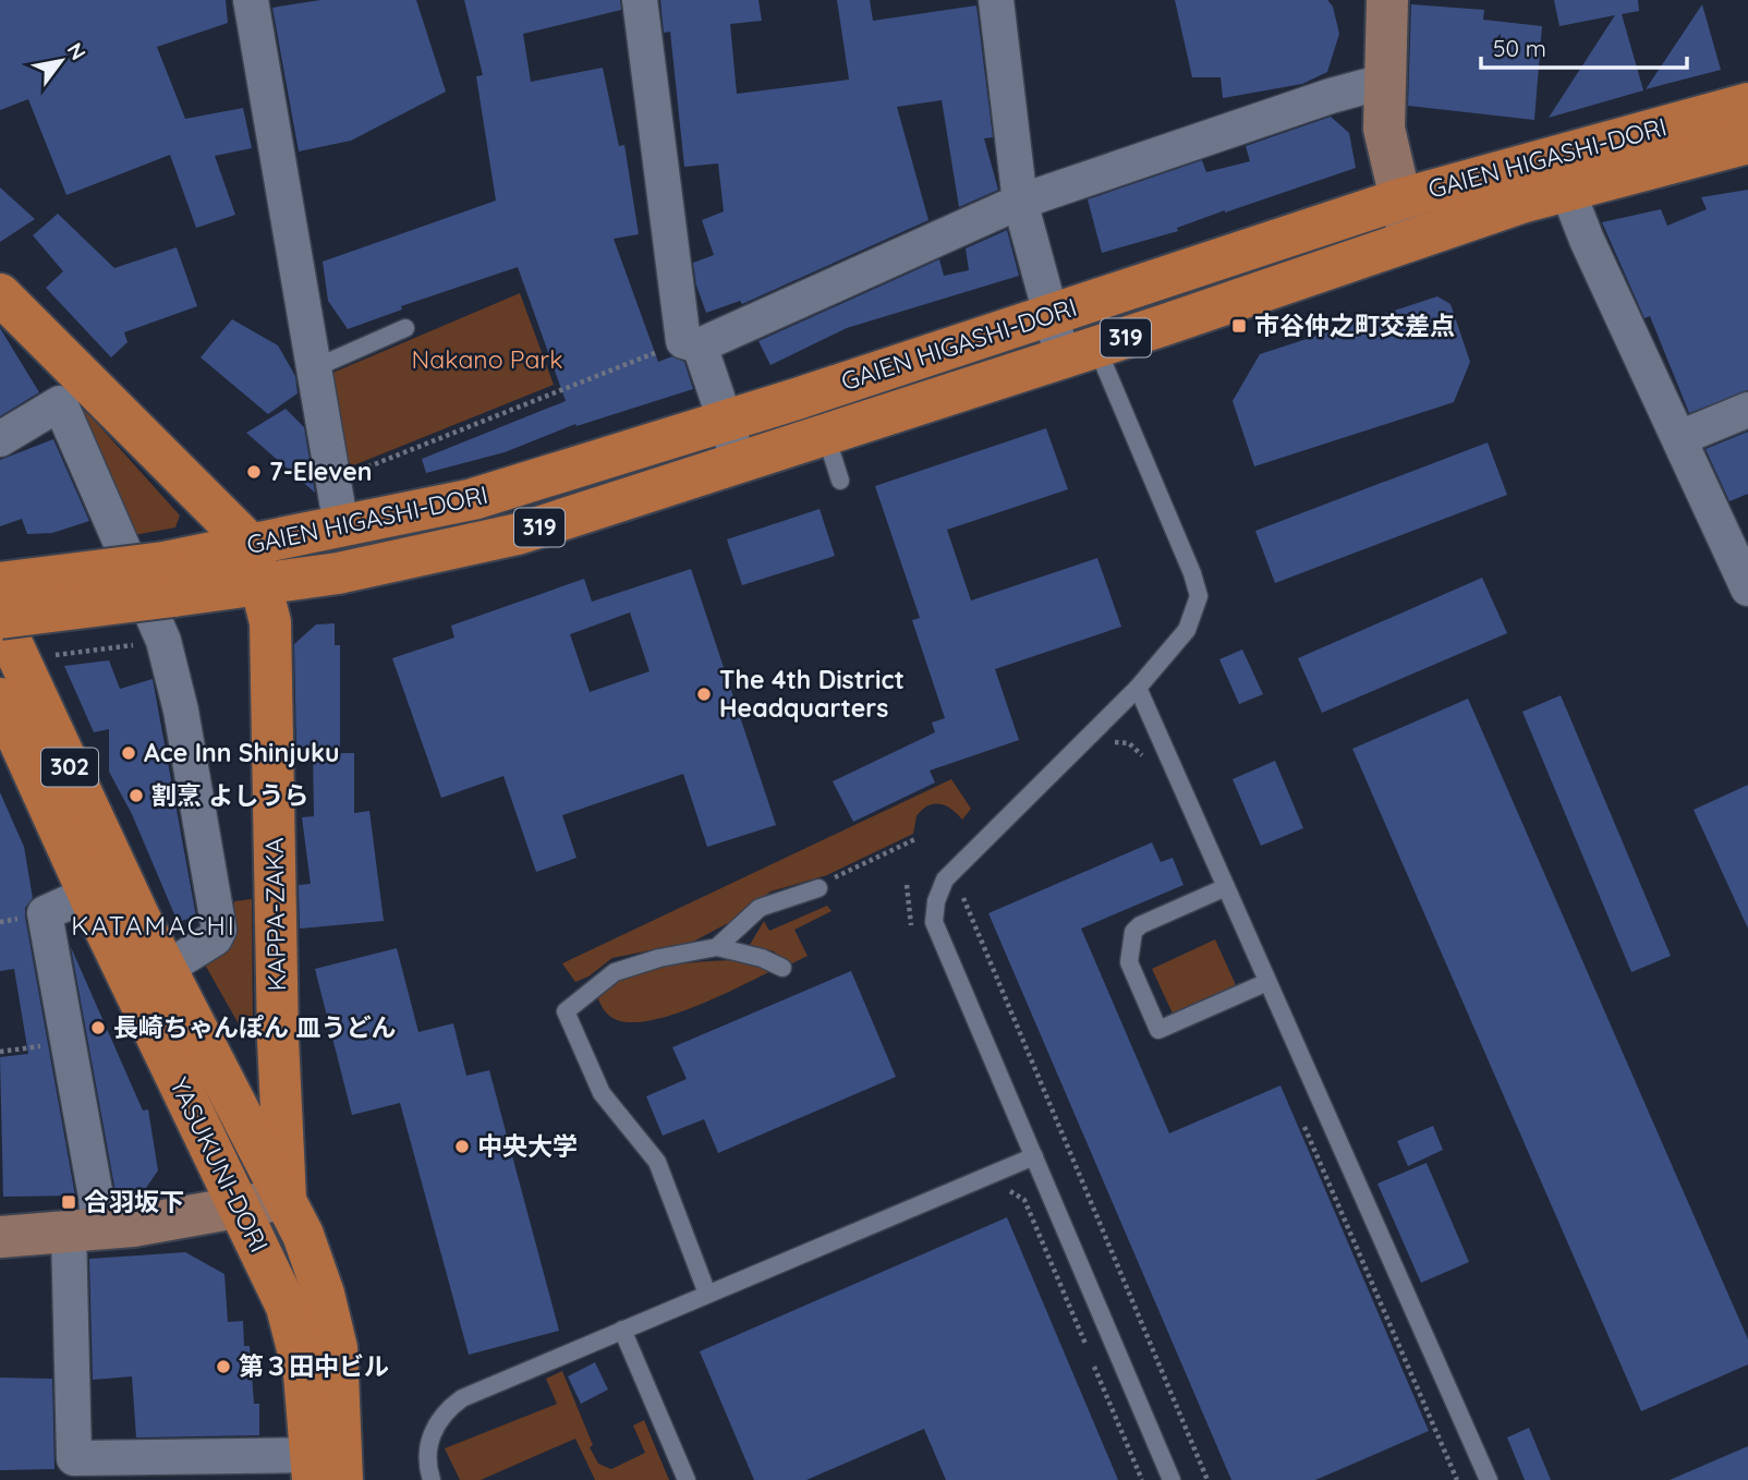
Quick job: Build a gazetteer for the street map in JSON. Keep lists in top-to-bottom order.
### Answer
{
  "streets": {
    "main road": [
      "GAIEN HIGASHI-DORI",
      "319",
      "302",
      "KAPPA-ZAKA",
      "YASUKUNI-DORI"
    ]
  },
  "crossings": [
    ["GAIEN HIGASHI-DORI", "319"],
    ["GAIEN HIGASHI-DORI", "KAPPA-ZAKA"],
    ["319", "YASUKUNI-DORI"],
    ["302", "KAPPA-ZAKA"],
    ["302", "YASUKUNI-DORI"],
    ["KAPPA-ZAKA", "YASUKUNI-DORI"]
  ],
  "districts": ["KATAMACHI"],
  "parks": ["Nakano Park"],
  "places": {
    "transit": ["市谷仲之町交差点", "合羽坂下"],
    "other": [
      "7-Eleven",
      "The 4th District Headquarters",
      "Ace Inn Shinjuku",
      "割烹 よしうら",
      "長崎ちゃんぽん 皿うどん",
      "中央大学",
      "第３田中ビル"
    ]
  },
  "scale_bar": "50 m",
  "north": "top right"
}
